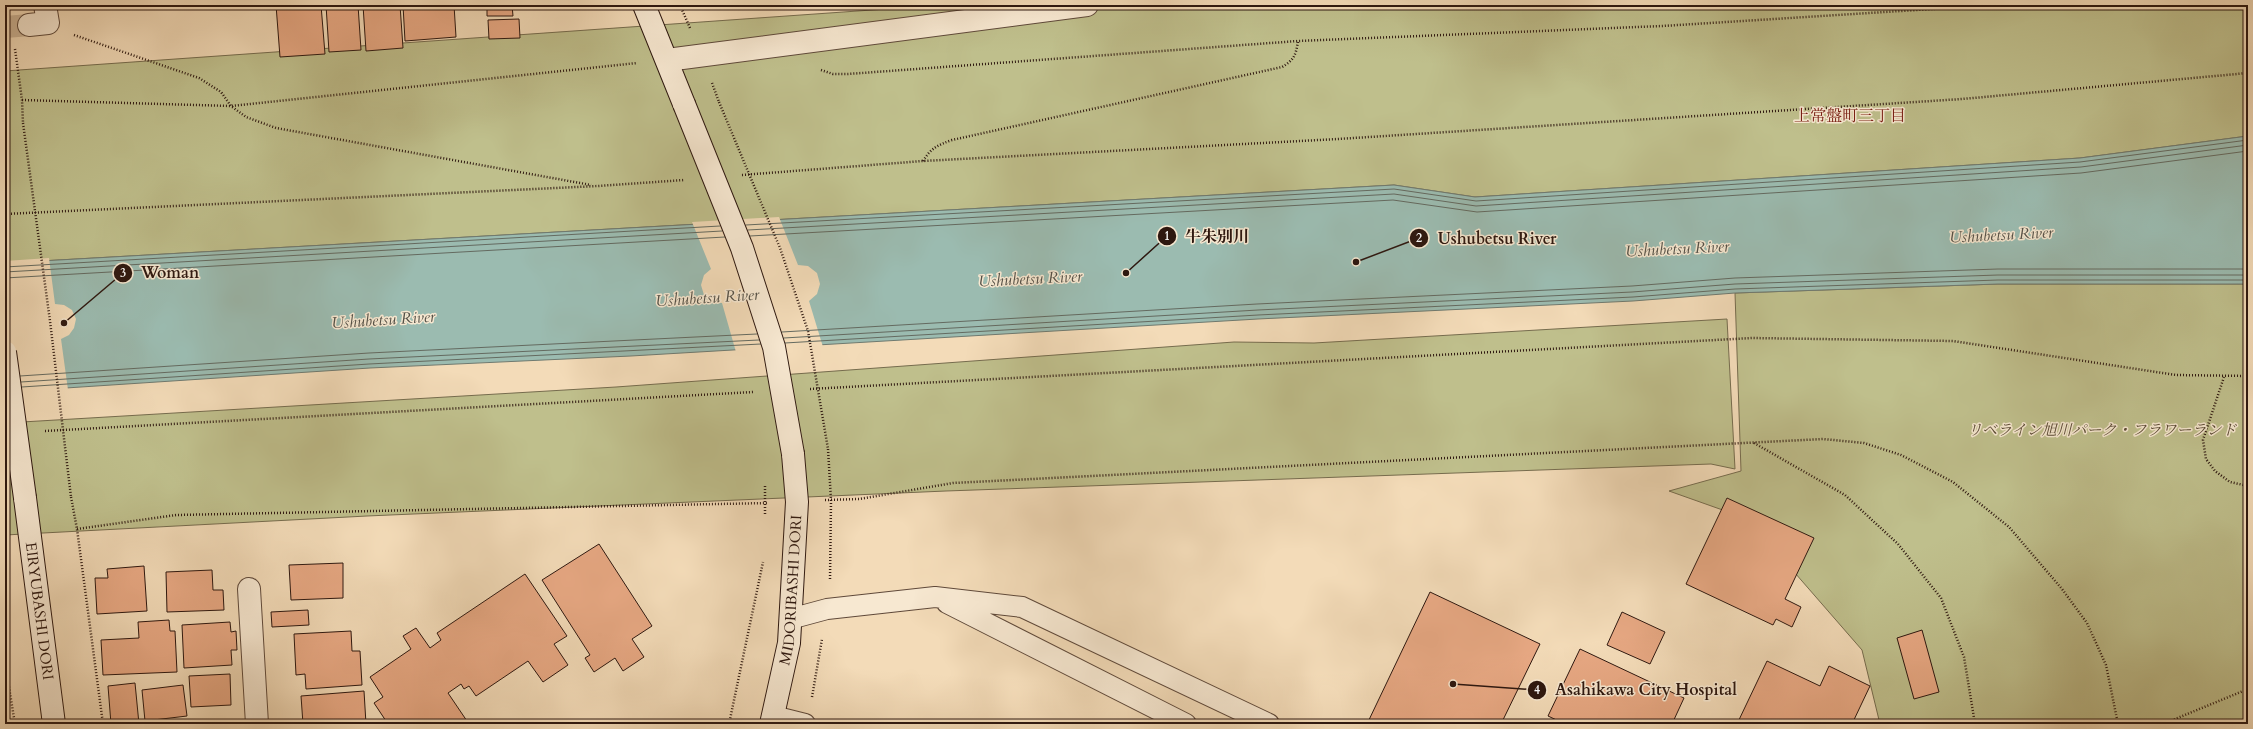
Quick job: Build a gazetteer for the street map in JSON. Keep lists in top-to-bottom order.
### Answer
{
  "streets": {
    "street": ["MIDORIBASHI DORI", "EIRYUBASHI DORI"]
  },
  "districts": ["上常盤町三丁目"],
  "water": ["Ushubetsu River"],
  "parks": ["リベライン旭川パーク・フラワーランド"],
  "places": [
    "Ushubetsu River",
    "牛朱別川",
    "Woman",
    "Asahikawa City Hospital"
  ]
}
